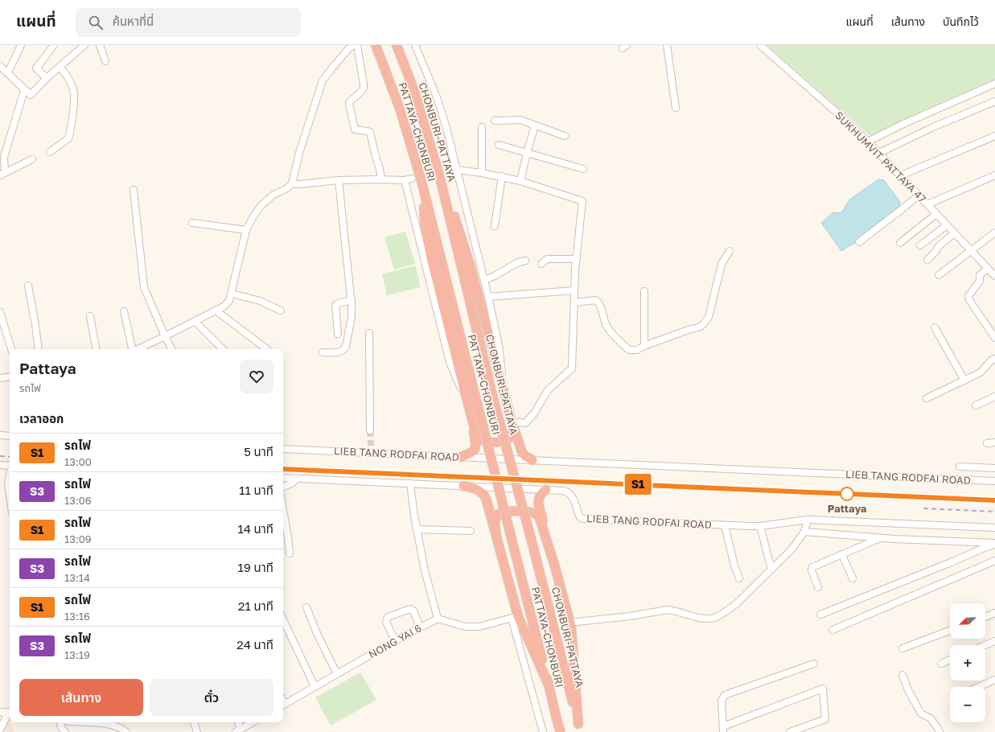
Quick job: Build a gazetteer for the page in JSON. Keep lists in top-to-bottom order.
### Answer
{
  "streets": {
    "highway": ["PATTAYA-CHONBURI", "CHONBURI-PATTAYA"],
    "street": ["SUKHUMVIT PATTAYA 47", "LIEB TANG RODFAI ROAD", "NONG YAI 6"]
  },
  "places": ["Pattaya"],
  "north": "bottom left",
  "page": {
    "header": "แผนที่",
    "search": "ค้นหาที่นี่",
    "nav": ["แผนที่", "เส้นทาง", "บันทึกไว้"],
    "on_map": "S1",
    "heading": [
      ["Pattaya", "รถไฟ"],
      "เวลาออก"
    ],
    "list": [
      {
        "mark": "S1",
        "name": "รถไฟ",
        "note": "13:00",
        "value": "5 นาที"
      },
      {
        "mark": "S3",
        "name": "รถไฟ",
        "note": "13:06",
        "value": "11 นาที"
      },
      {
        "mark": "S1",
        "name": "รถไฟ",
        "note": "13:09",
        "value": "14 นาที"
      },
      {
        "mark": "S3",
        "name": "รถไฟ",
        "note": "13:14",
        "value": "19 นาที"
      },
      {
        "mark": "S1",
        "name": "รถไฟ",
        "note": "13:16",
        "value": "21 นาที"
      },
      {
        "mark": "S3",
        "name": "รถไฟ",
        "note": "13:19",
        "value": "24 นาที"
      }
    ],
    "map_buttons": ["+", "−"],
    "buttons": ["เส้นทาง", "ตั๋ว"]
  }
}
